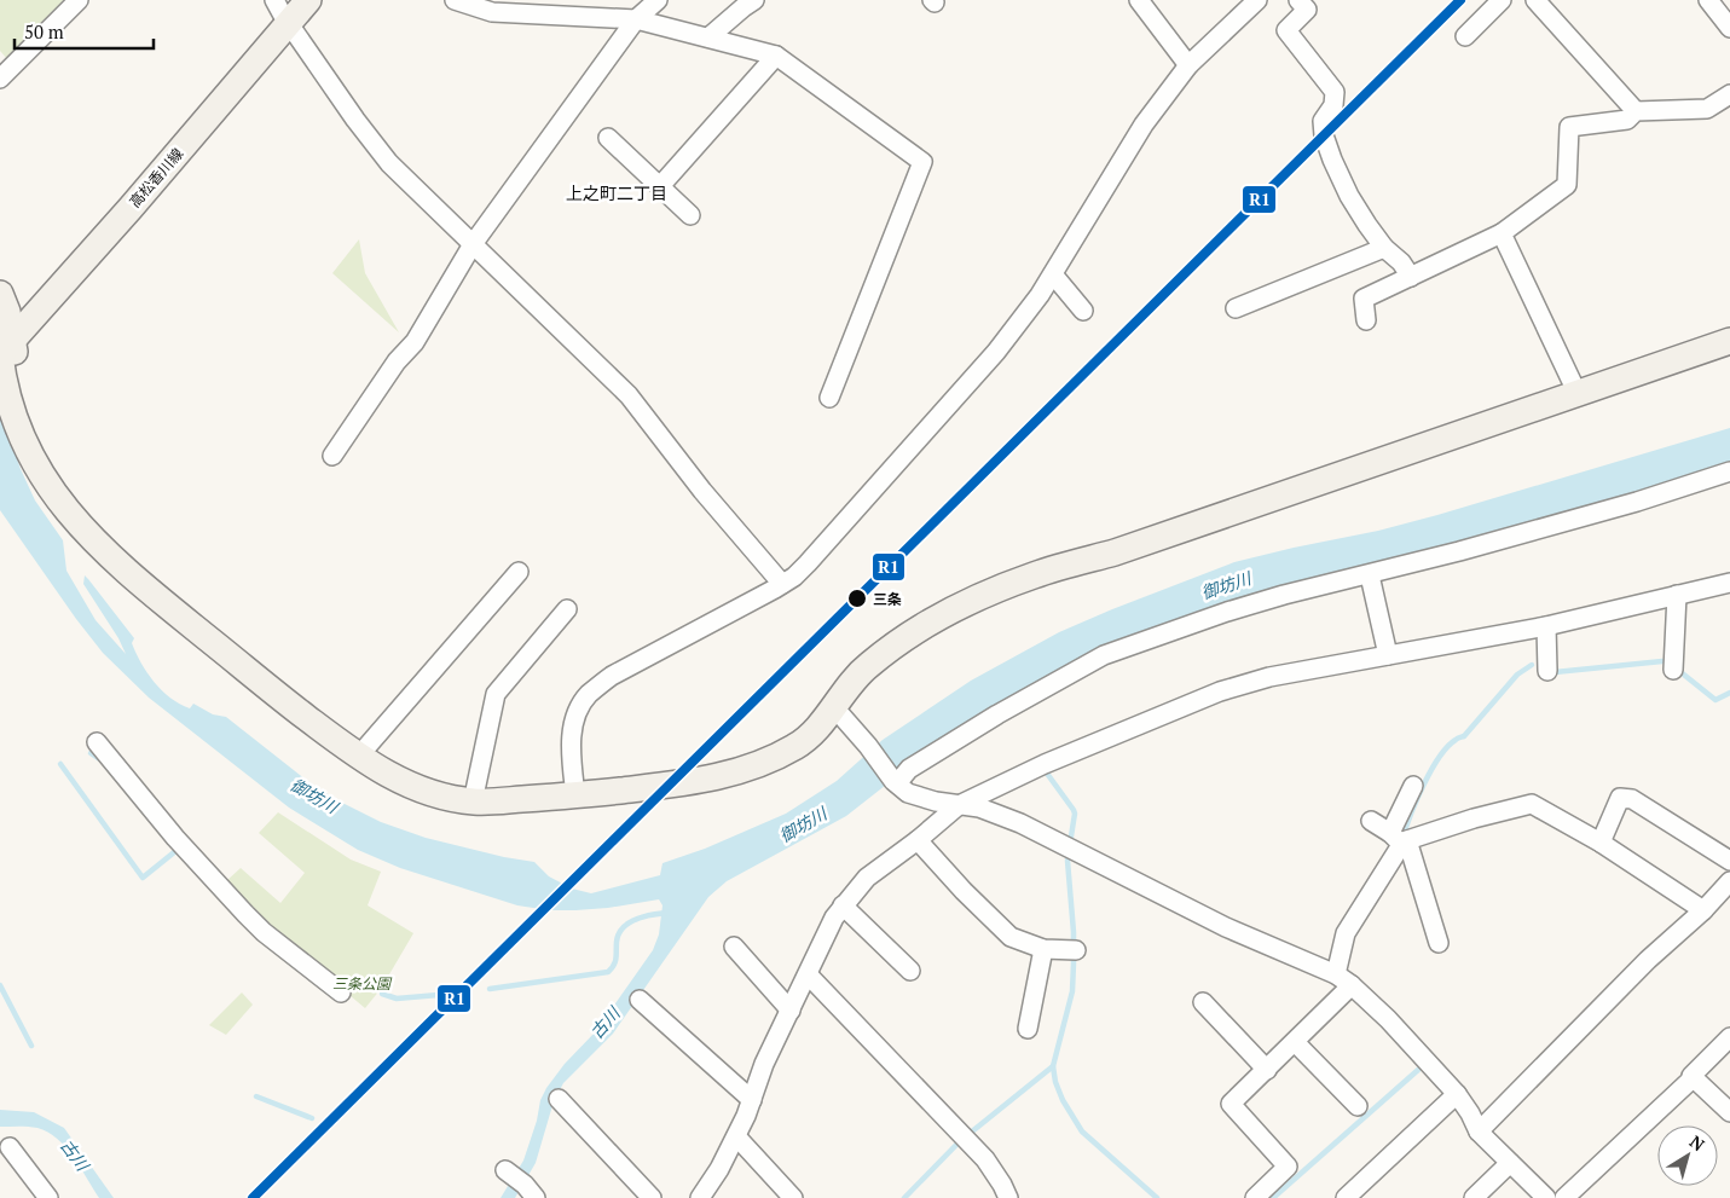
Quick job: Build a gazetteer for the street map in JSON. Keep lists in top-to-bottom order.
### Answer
{
  "streets": {
    "street": ["高松香川線"]
  },
  "districts": ["上之町二丁目"],
  "water": ["御坊川", "古川"],
  "parks": ["三条公園"],
  "places": ["三条"],
  "lines": ["transit line R1"],
  "scale_bar": "50 m",
  "north": "top right"
}
